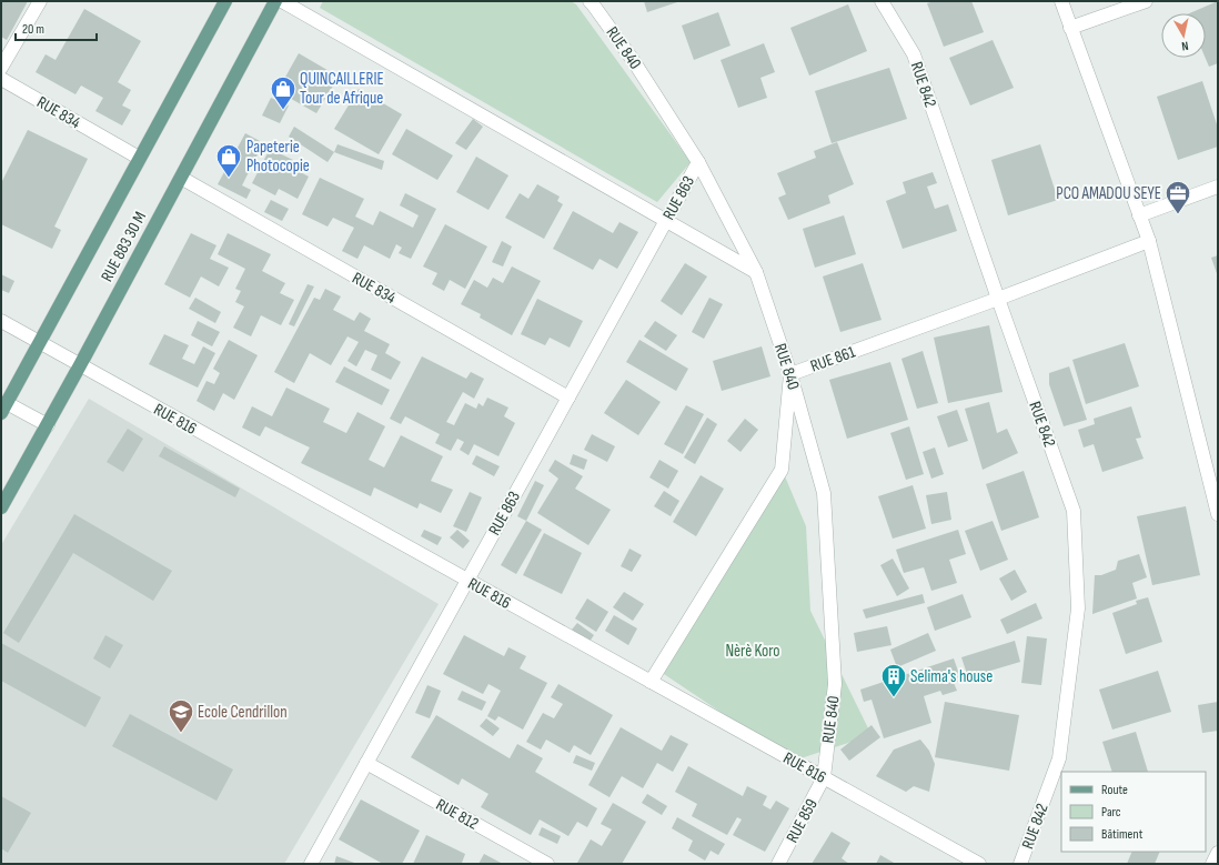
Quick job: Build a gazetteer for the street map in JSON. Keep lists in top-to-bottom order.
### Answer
{
  "streets": {
    "main road": ["RUE 883 30 M"],
    "street": [
      "RUE 840",
      "RUE 842",
      "RUE 834",
      "RUE 863",
      "RUE 861",
      "RUE 816",
      "RUE 812",
      "RUE 859"
    ]
  },
  "crossings": [
    ["RUE 840", "RUE 863"],
    ["RUE 840", "RUE 861"],
    ["RUE 840", "RUE 816"],
    ["RUE 840", "RUE 859"],
    ["RUE 842", "RUE 861"],
    ["RUE 834", "RUE 863"],
    ["RUE 834", "RUE 883 30 M"],
    ["RUE 863", "RUE 816"],
    ["RUE 863", "RUE 812"],
    ["RUE 883 30 M", "RUE 816"],
    ["RUE 861", "RUE 816"],
    ["RUE 816", "RUE 859"]
  ],
  "parks": ["Nèrè Koro"],
  "places": {
    "shop": ["QUINCAILLERIE Tour de Afrique", "Papeterie Photocopie"],
    "office": ["PCO AMADOU SEYE"],
    "building": ["Selima's house"],
    "school or university": ["Ecole Cendrillon"]
  },
  "legend": ["Route", "Parc", "Bâtiment"],
  "scale_bar": "20 m",
  "north": "bottom"
}
